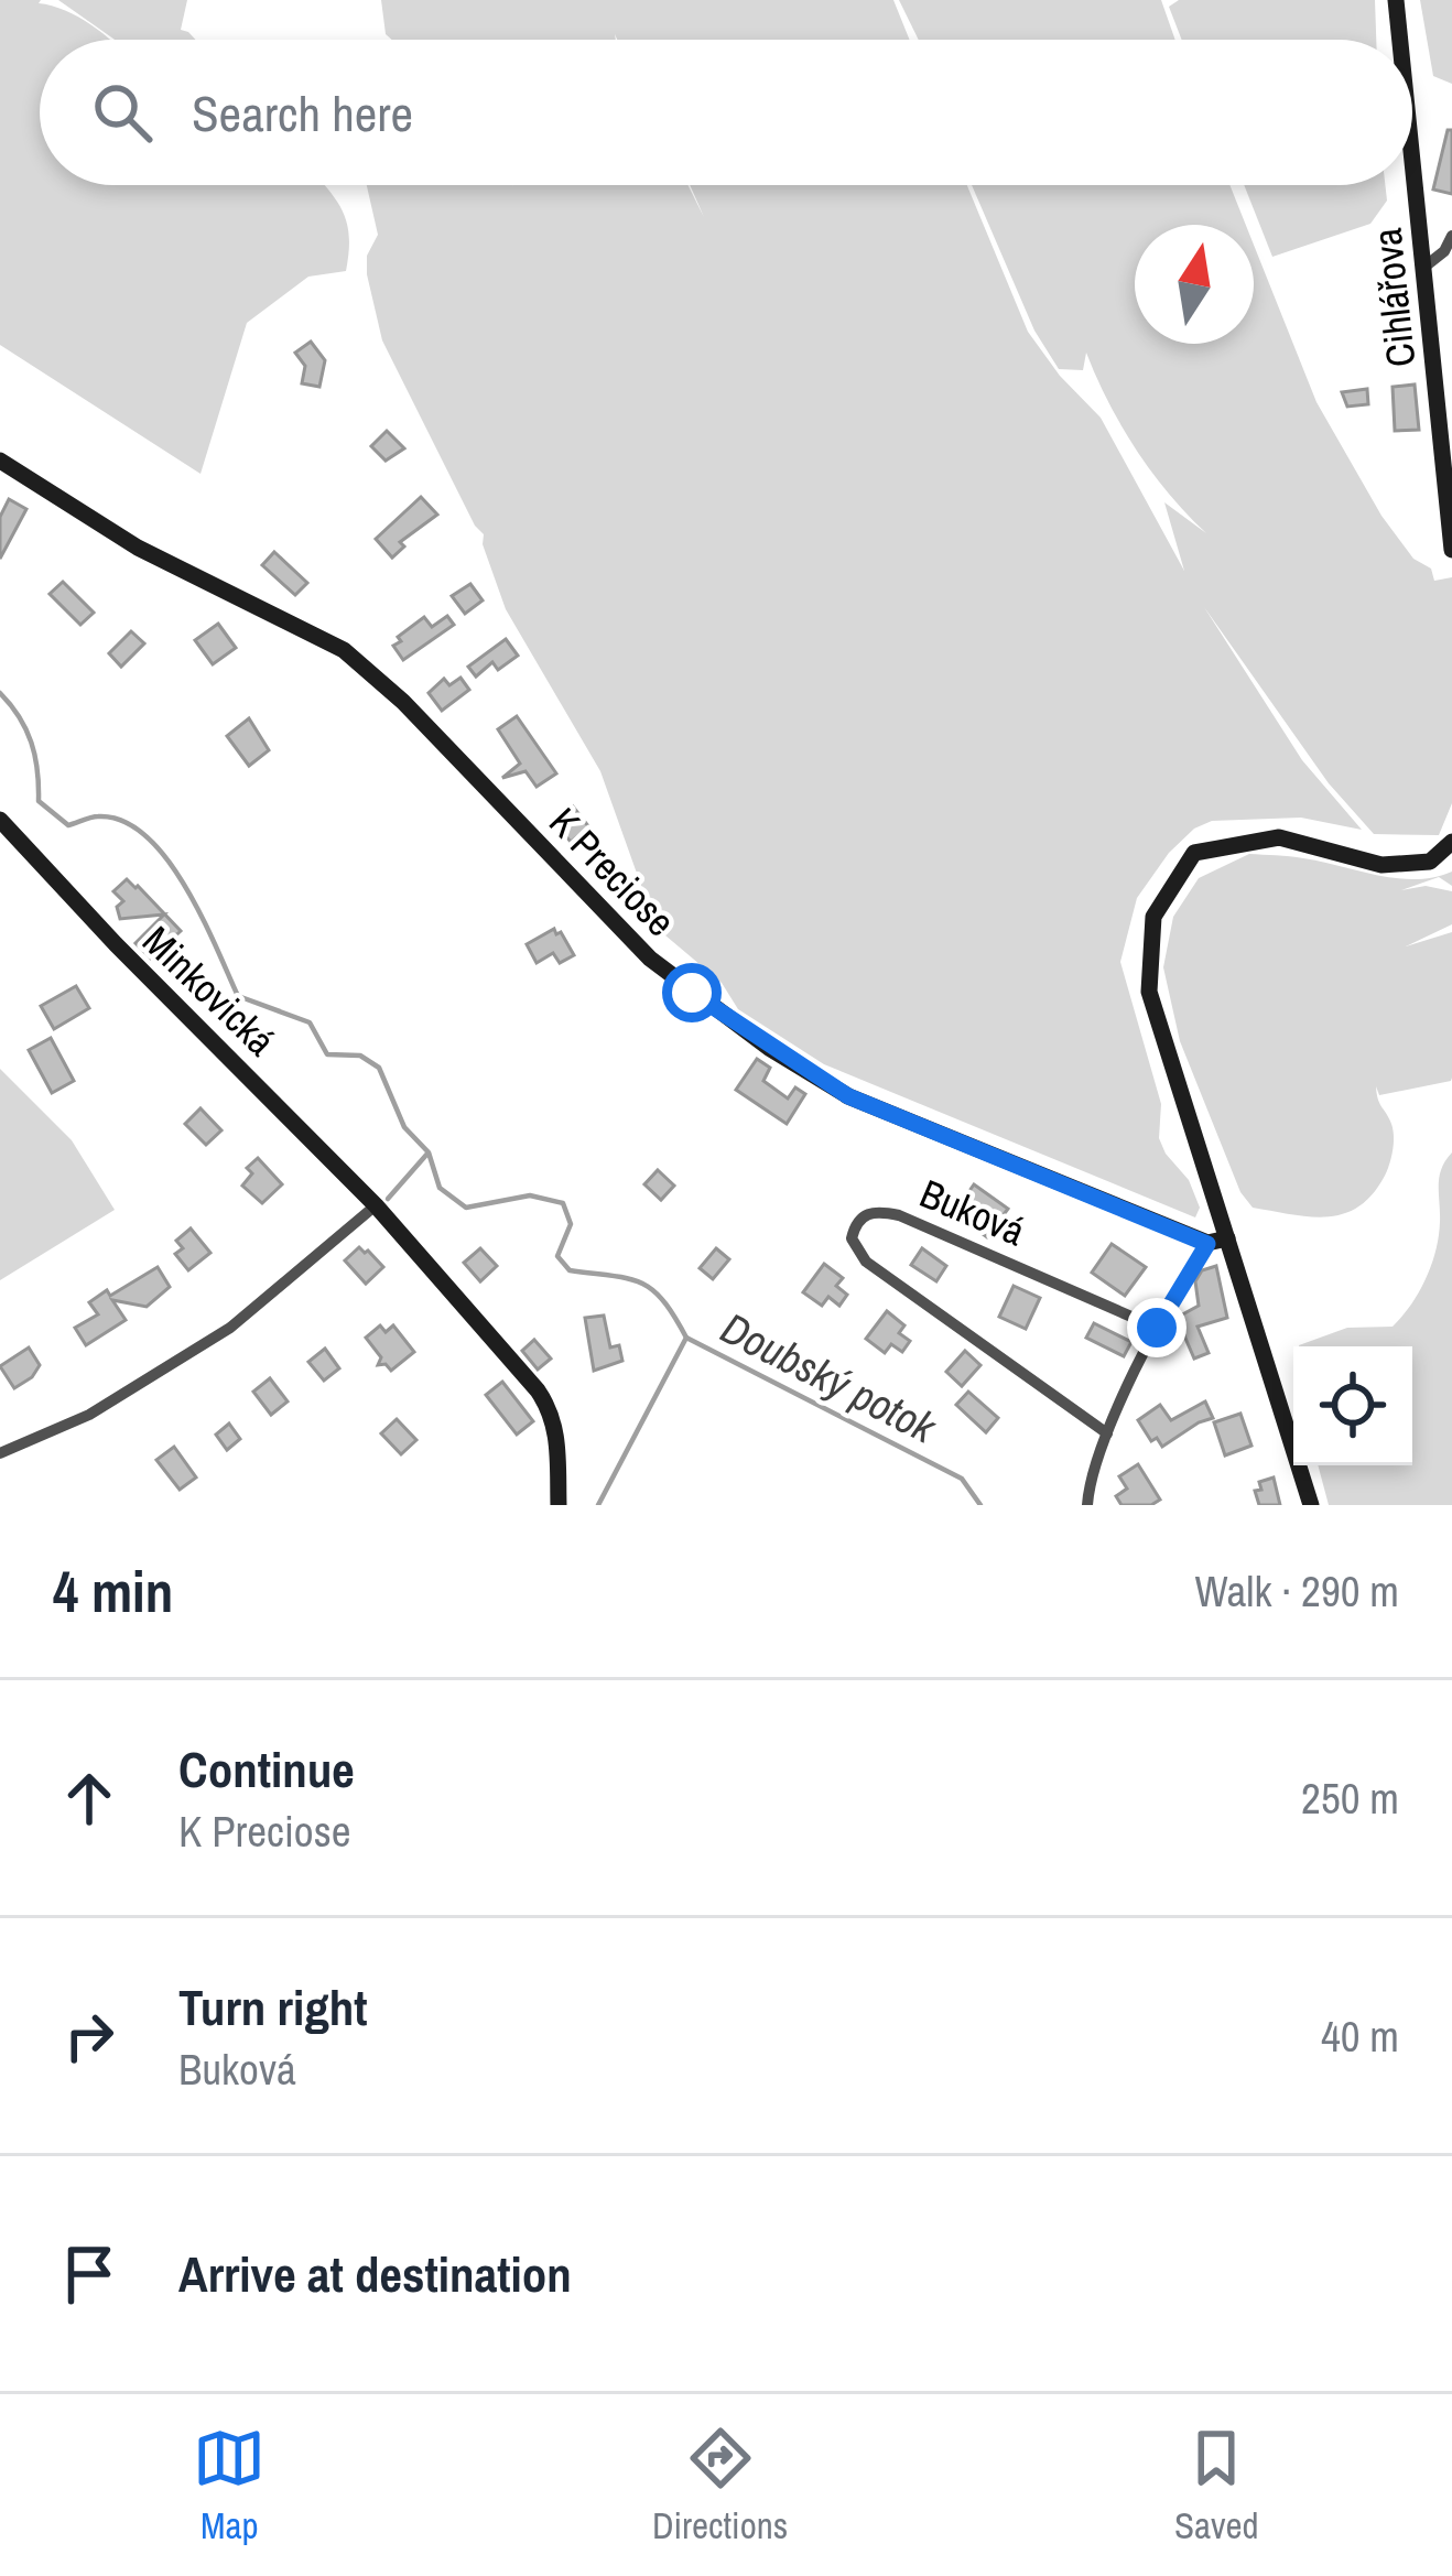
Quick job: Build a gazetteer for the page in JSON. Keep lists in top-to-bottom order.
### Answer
{
  "streets": {
    "street": [
      "Cihlářova",
      "K Preciose",
      "Minkovická",
      "Buková"
    ]
  },
  "water": ["Doubský potok"],
  "north": "top",
  "page": {
    "search": "Search here",
    "heading": ["4 min", "Walk · 290 m"],
    "list": [
      ["Continue", "K Preciose", "250 m"],
      ["Turn right", "Buková", "40 m"],
      "Arrive at destination"
    ],
    "nav": ["Map", "Directions", "Saved"]
  }
}
